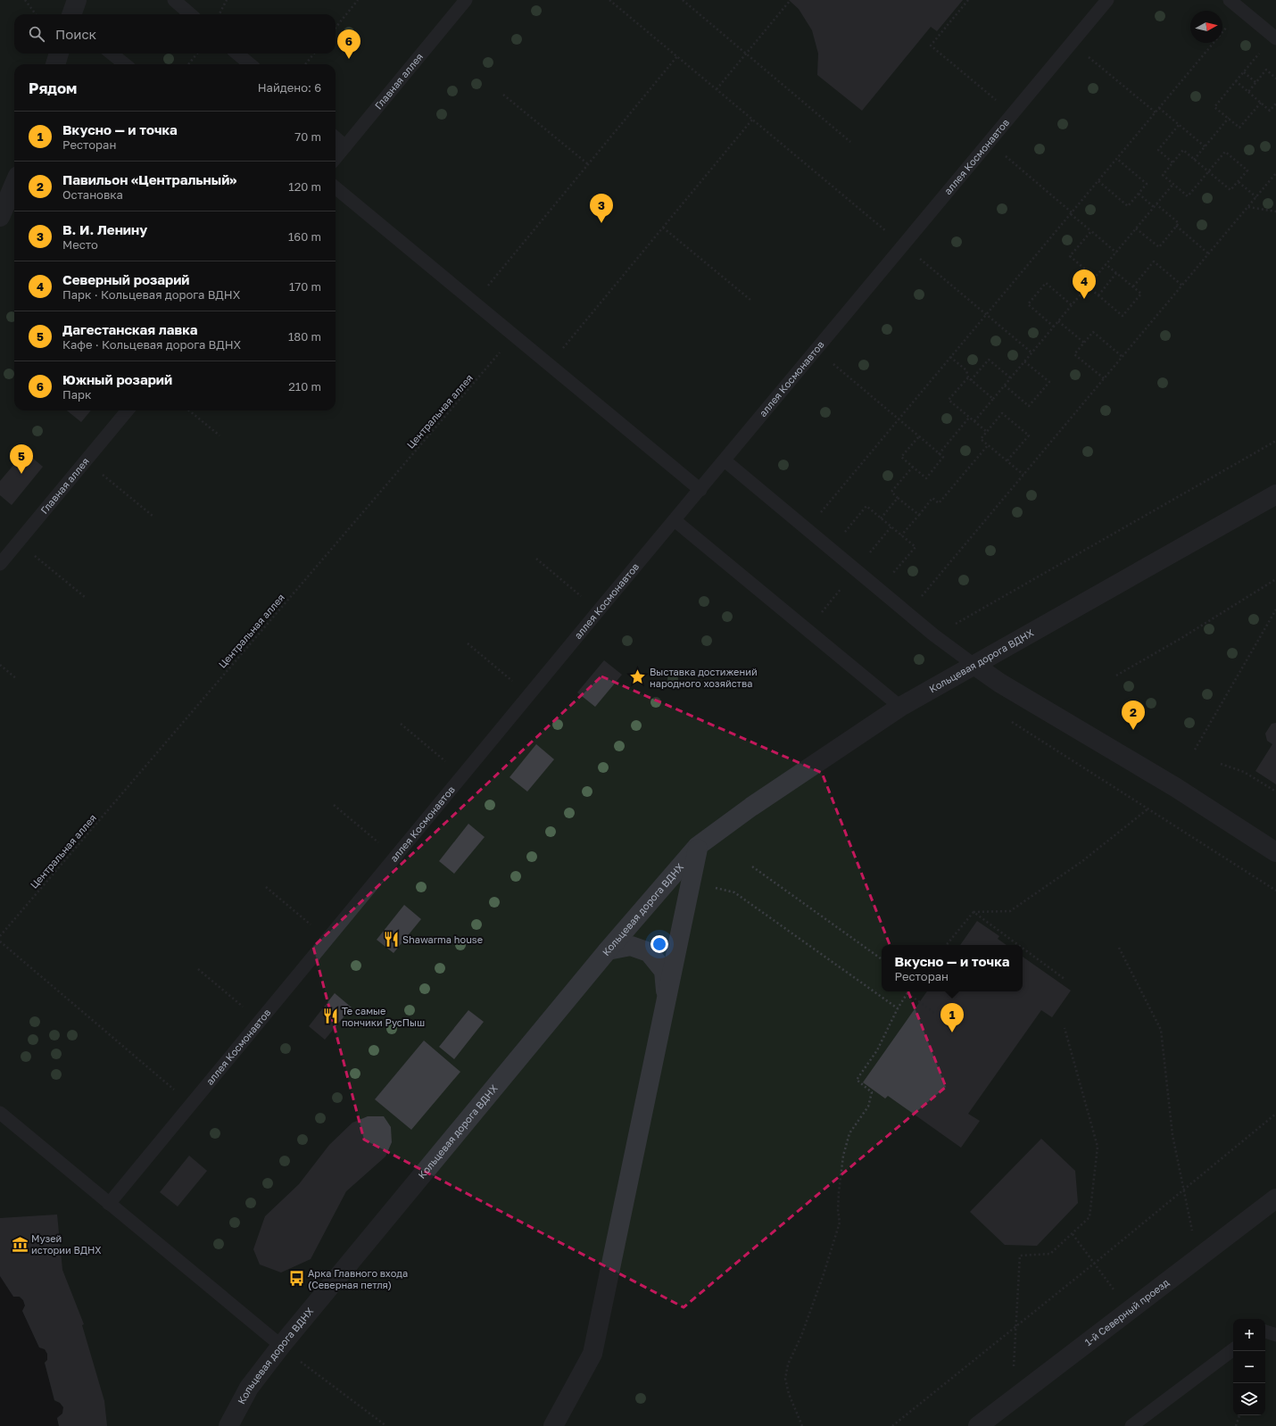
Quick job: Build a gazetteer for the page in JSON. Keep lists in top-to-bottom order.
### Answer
{
  "streets": {
    "street": ["Кольцевая дорога ВДНХ", "1-й Северный проезд"],
    "lane": ["Главная аллея", "аллея Космонавтов"],
    "path": ["Центральная аллея"]
  },
  "places": {
    "place": ["Выставка достижений народного хозяйства"],
    "restaurant": ["Shawarma house", "Те самые пончики РусПыш"],
    "museum": ["Музей истории ВДНХ"],
    "bus stop": ["Арка Главного входа (Северная петля)"]
  },
  "north": "right",
  "page": {
    "search": "Поиск",
    "pins": [
      "6",
      "3",
      "4",
      "5",
      "2",
      "1"
    ],
    "heading": ["Рядом", "Найдено: 6"],
    "list": [
      {
        "mark": "1",
        "name": "Вкусно — и точка",
        "note": "Ресторан",
        "value": "70 m"
      },
      {
        "mark": "2",
        "name": "Павильон «Центральный»",
        "note": "Остановка",
        "value": "120 m"
      },
      {
        "mark": "3",
        "name": "В. И. Ленину",
        "note": "Место",
        "value": "160 m"
      },
      {
        "mark": "4",
        "name": "Северный розарий",
        "note": "Парк · Кольцевая дорога ВДНХ",
        "value": "170 m"
      },
      {
        "mark": "5",
        "name": "Дагестанская лавка",
        "note": "Кафе · Кольцевая дорога ВДНХ",
        "value": "180 m"
      },
      {
        "mark": "6",
        "name": "Южный розарий",
        "note": "Парк",
        "value": "210 m"
      }
    ],
    "popup": ["Вкусно — и точка", "Ресторан"],
    "map_buttons": ["+", "−"]
  }
}
